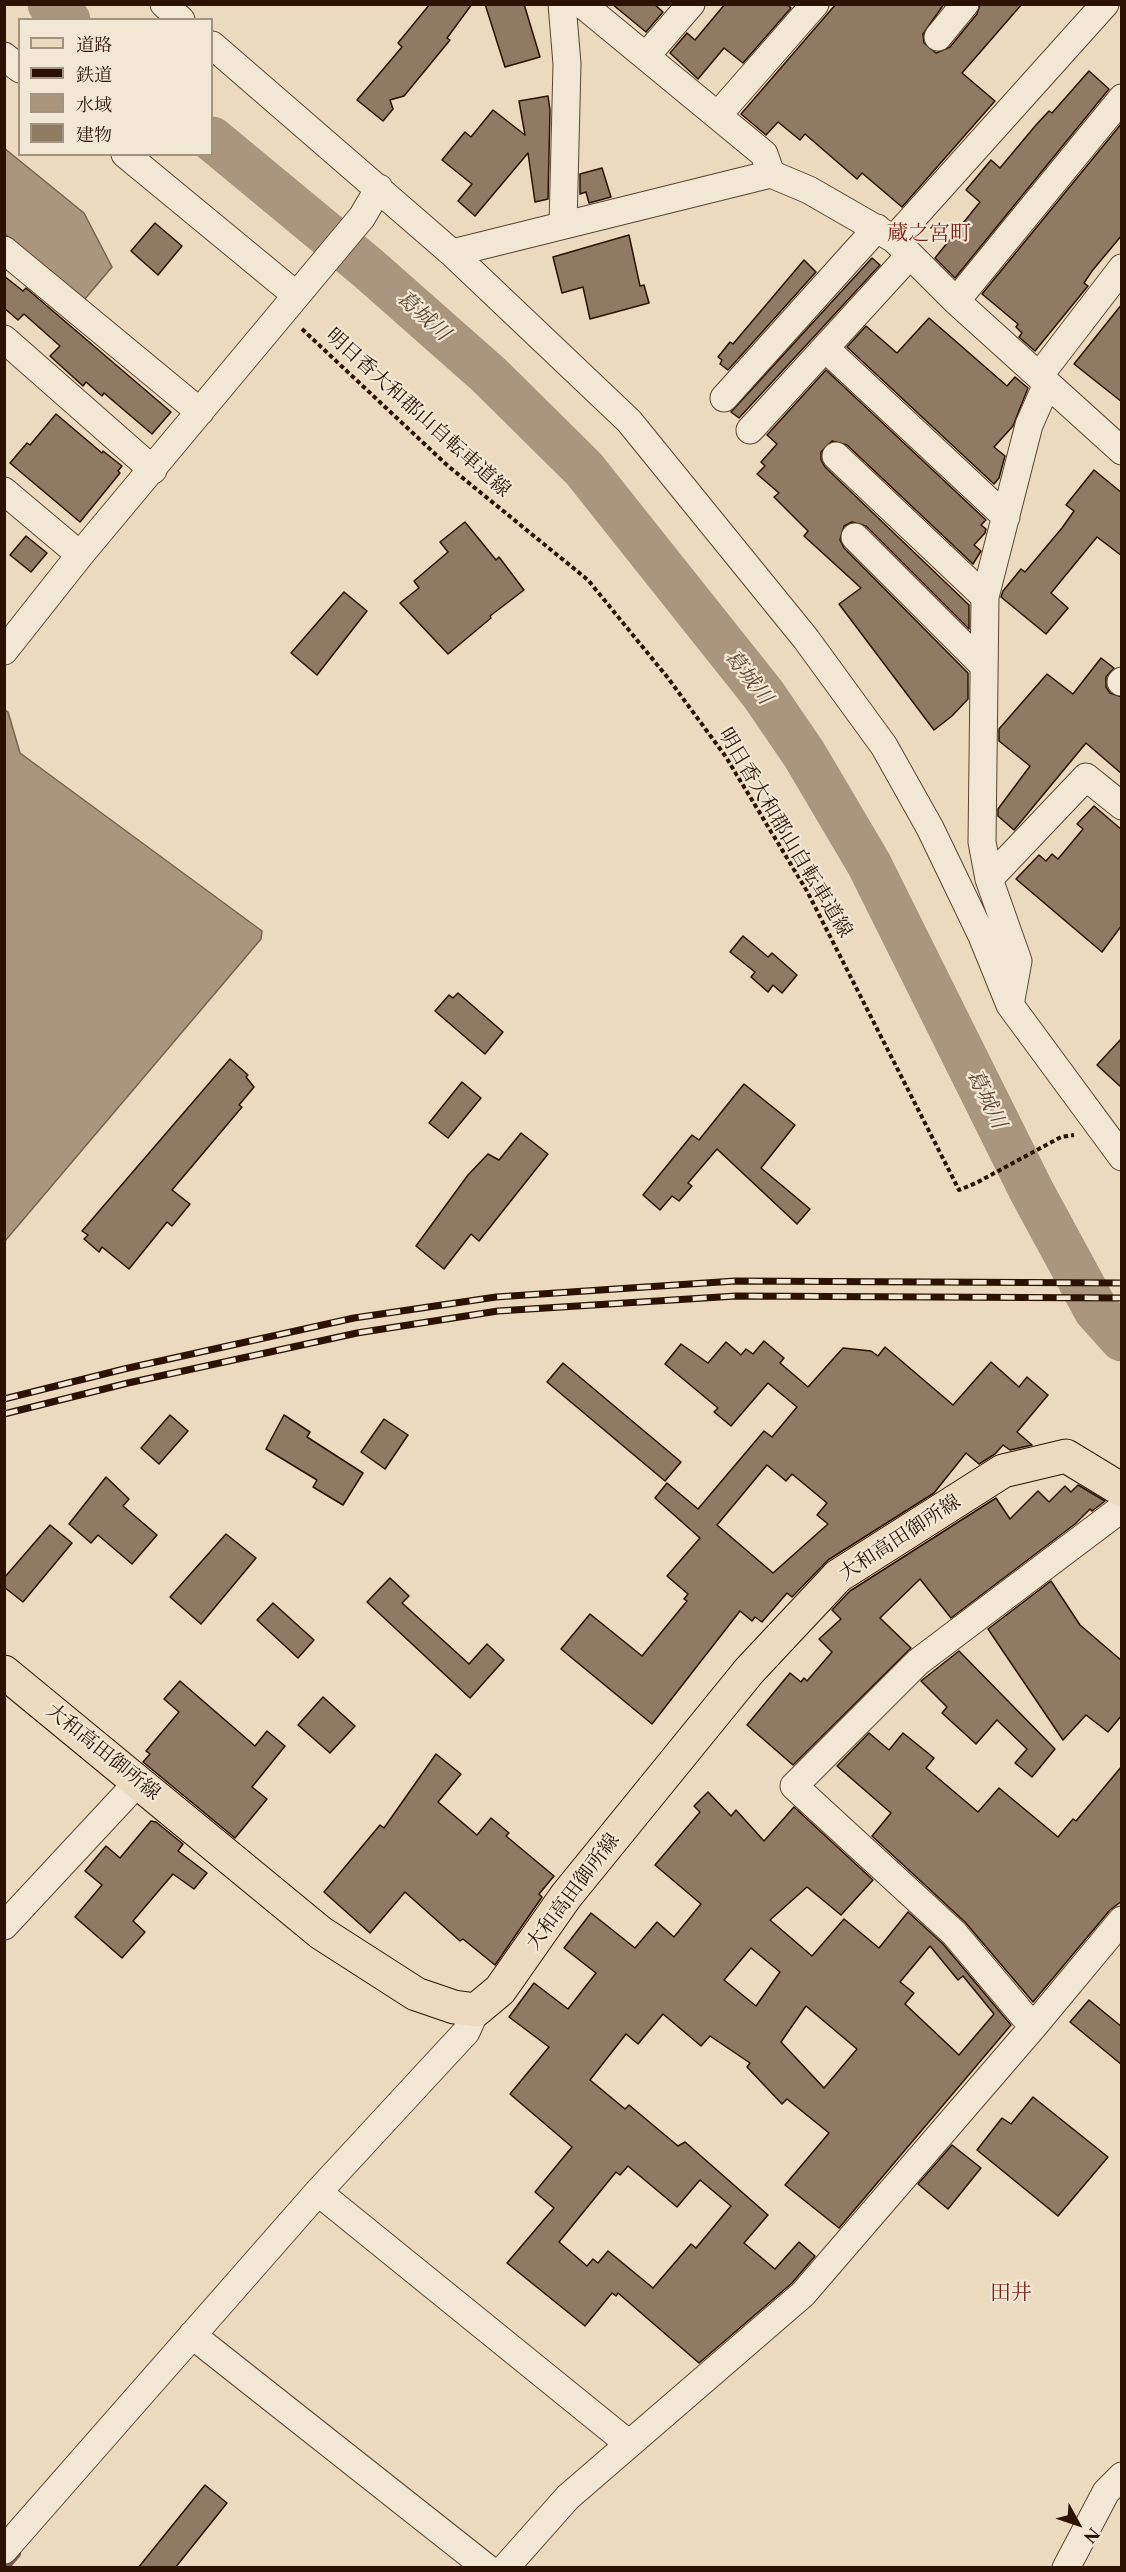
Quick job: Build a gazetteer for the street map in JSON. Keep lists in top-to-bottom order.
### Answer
{
  "streets": {
    "main road": ["大和高田御所線"],
    "path": ["明日香大和郡山自転車道線"]
  },
  "districts": ["蔵之宮町", "田井"],
  "water": ["葛城川"],
  "legend": [
    "道路",
    "鉄道",
    "水域",
    "建物"
  ],
  "north": "bottom right"
}
